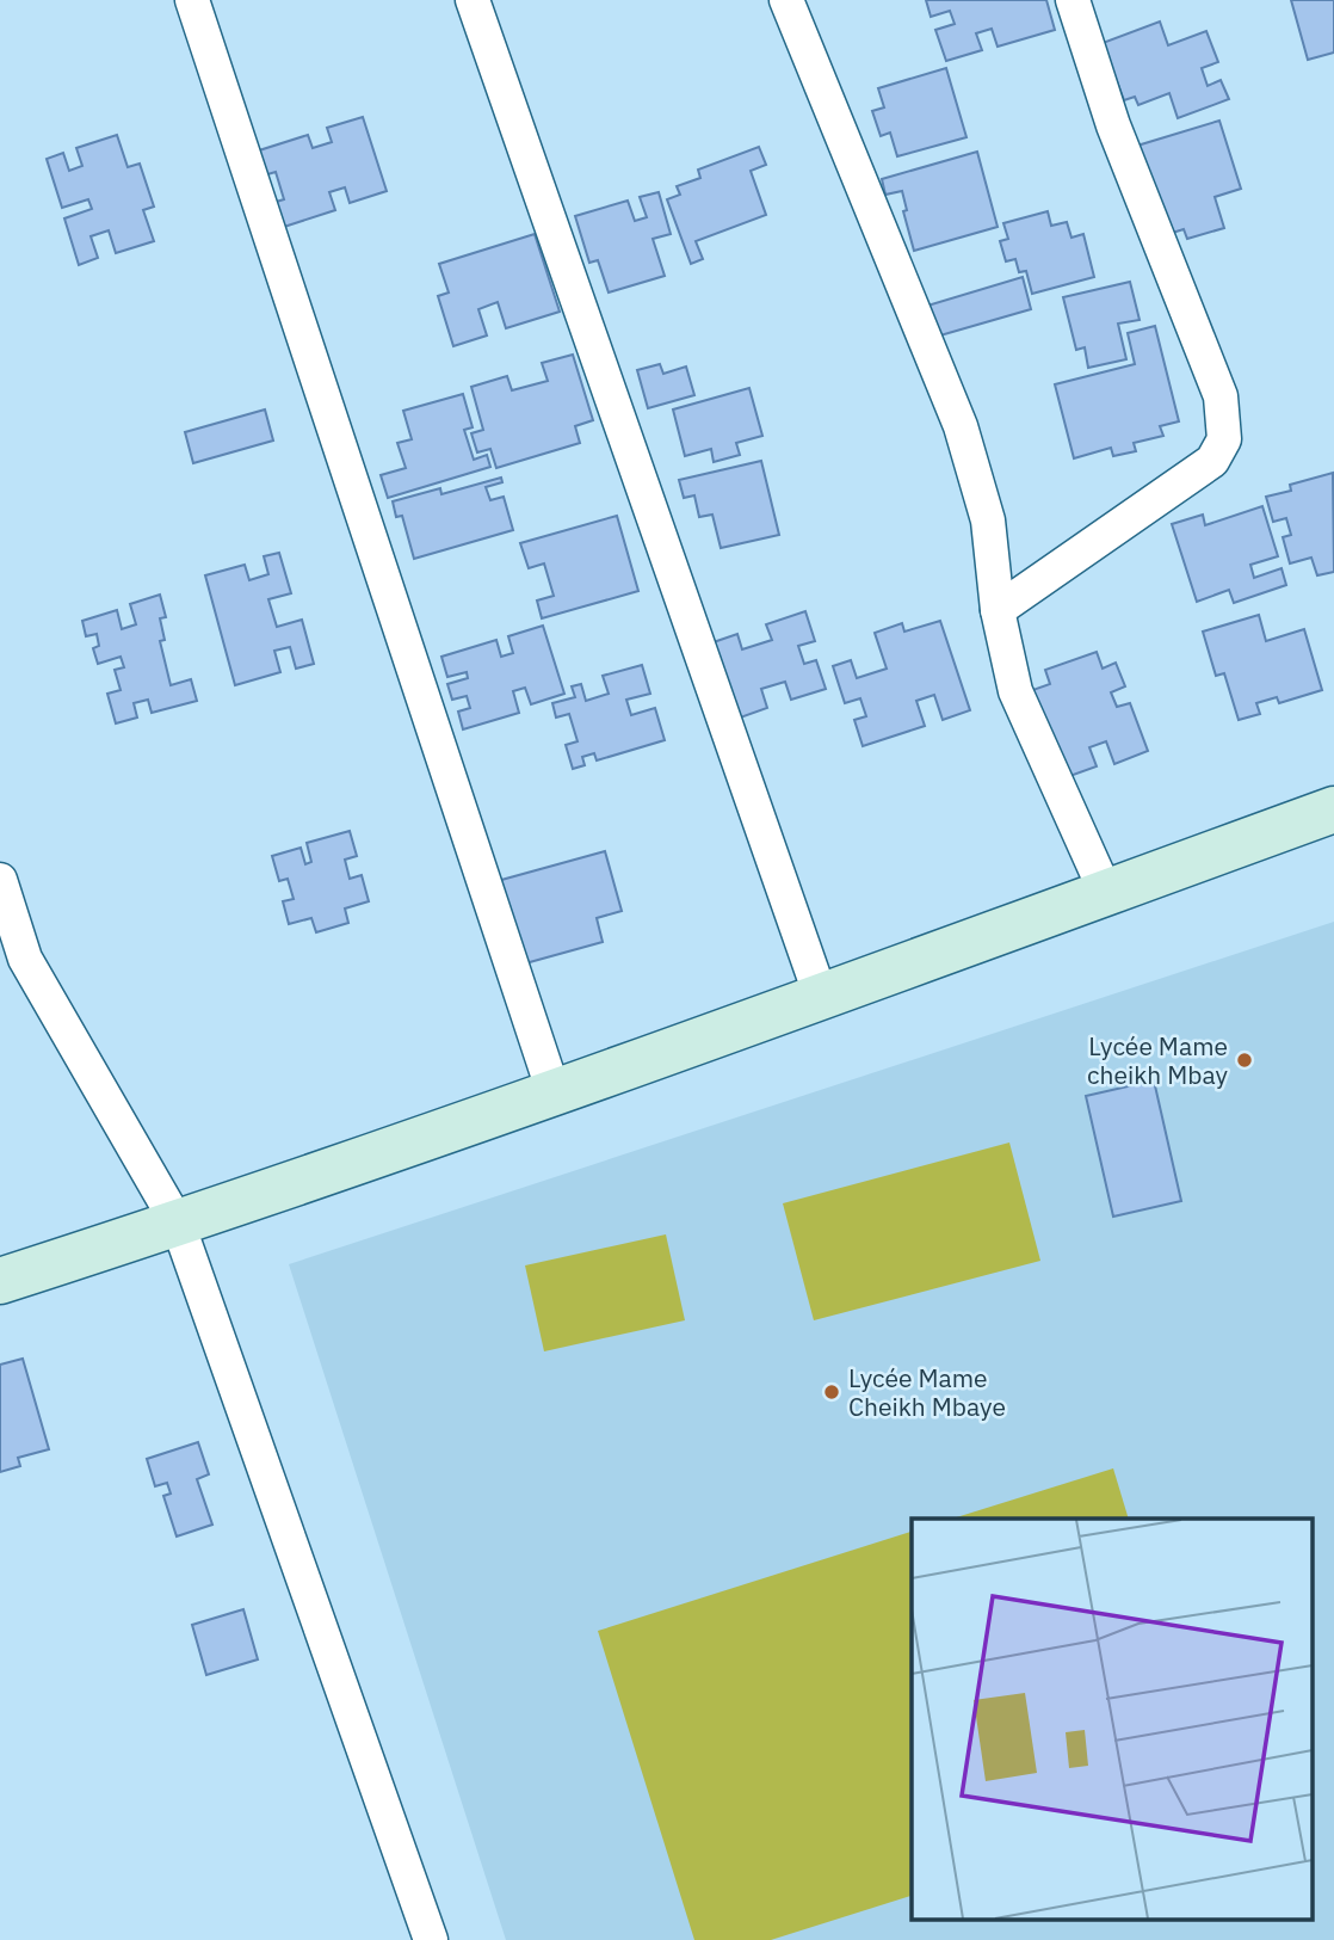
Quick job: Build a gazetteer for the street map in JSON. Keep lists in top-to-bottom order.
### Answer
{
  "places": ["Lycée Mame cheikh Mbay", "Lycée Mame Cheikh Mbaye"]
}
